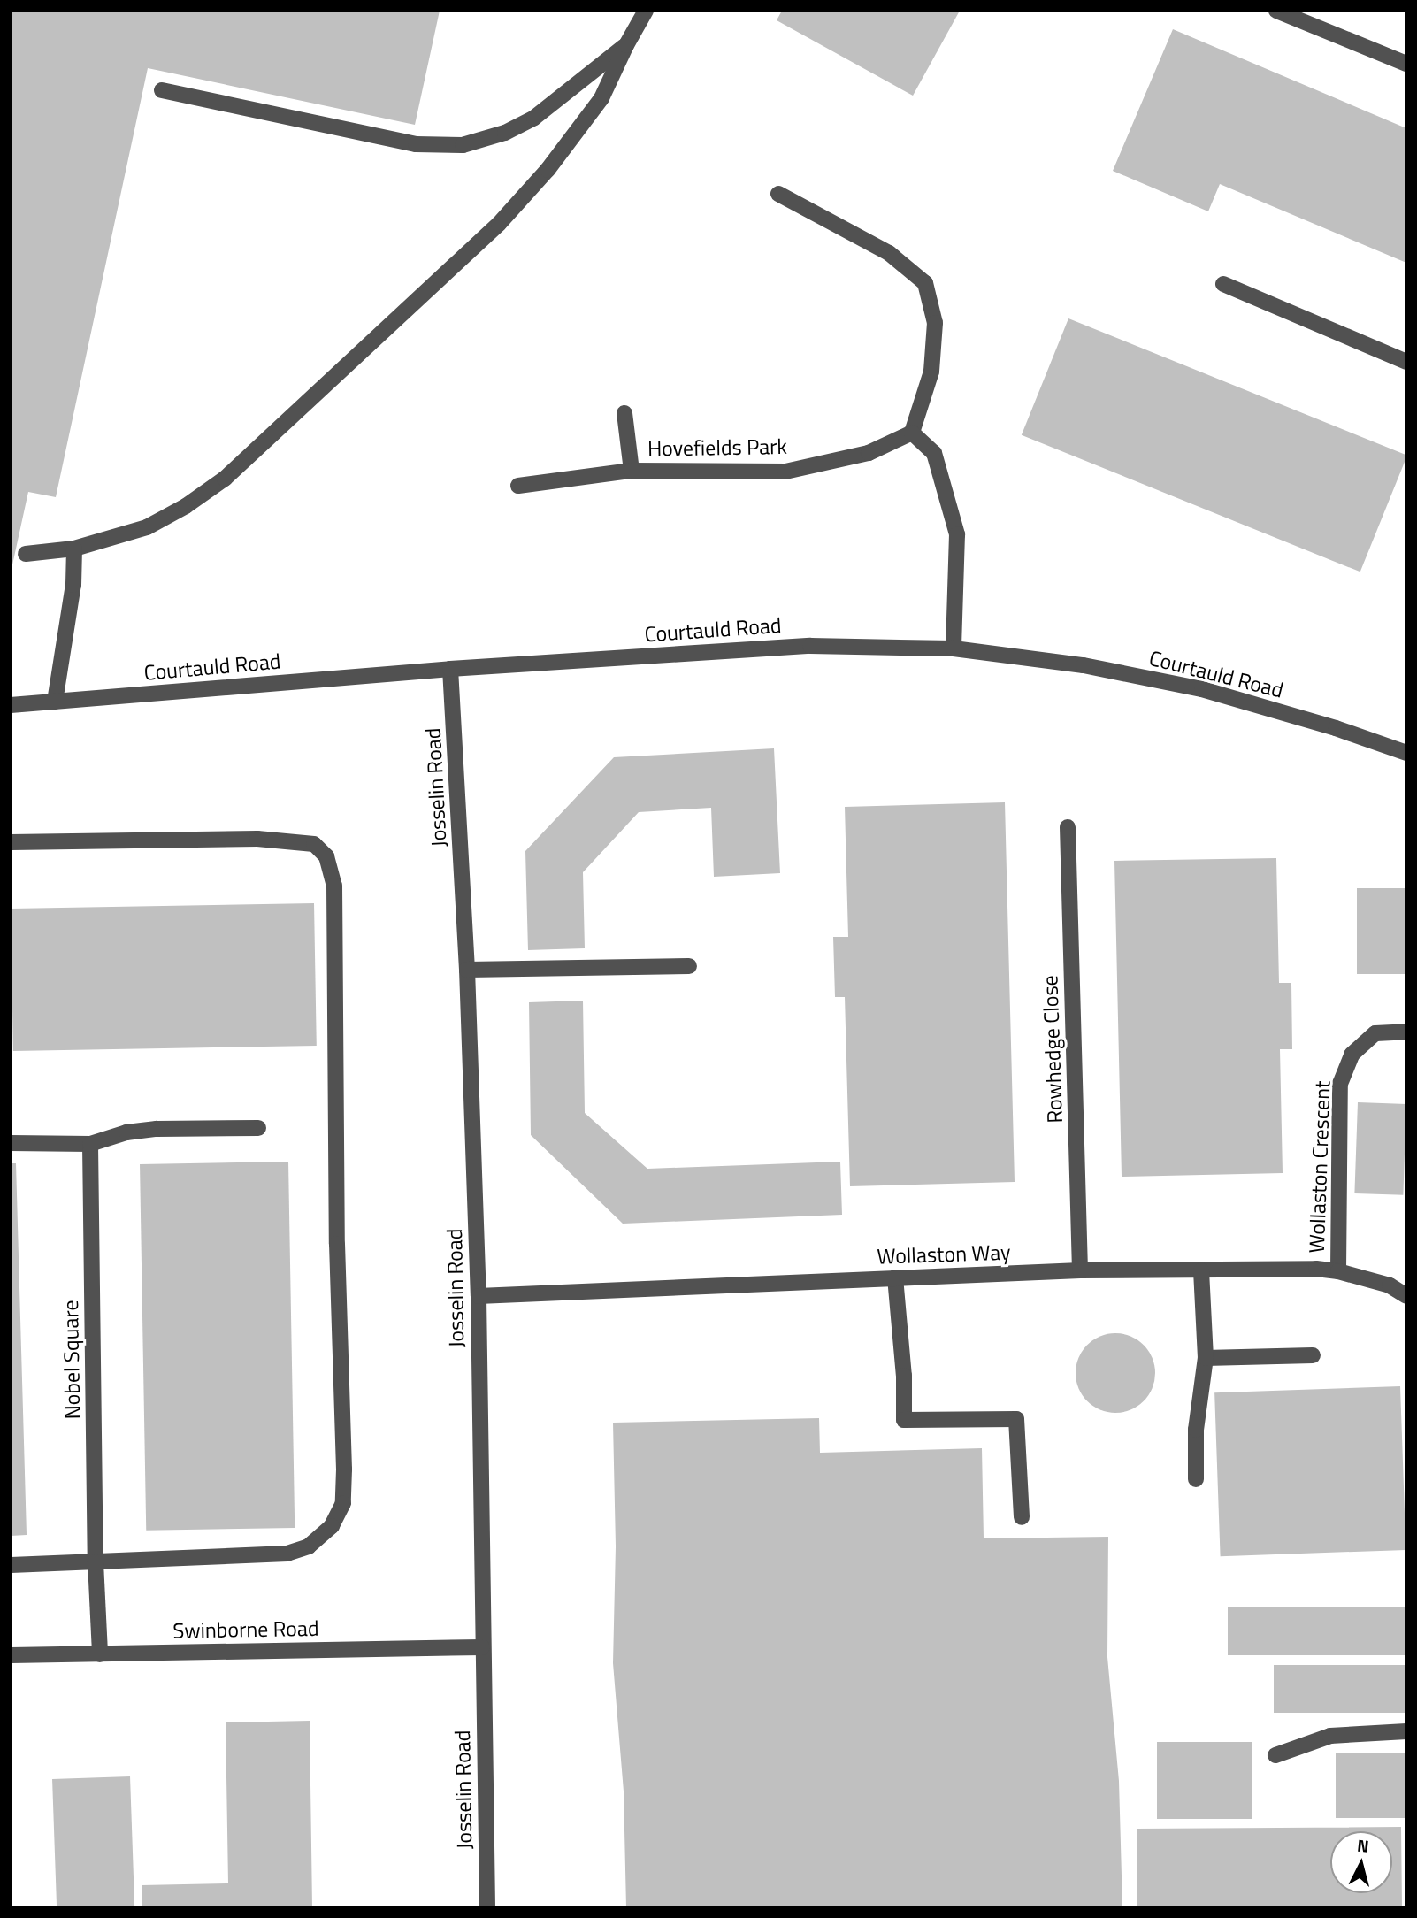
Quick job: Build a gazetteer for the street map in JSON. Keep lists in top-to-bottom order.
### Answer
{
  "streets": {
    "street": [
      "Hovefields Park",
      "Courtauld Road",
      "Josselin Road",
      "Rowhedge Close",
      "Wollaston Crescent",
      "Wollaston Way",
      "Nobel Square",
      "Swinborne Road"
    ]
  },
  "crossings": [
    ["Courtauld Road", "Josselin Road"],
    ["Josselin Road", "Wollaston Way"],
    ["Josselin Road", "Swinborne Road"],
    ["Rowhedge Close", "Wollaston Way"],
    ["Wollaston Crescent", "Wollaston Way"],
    ["Nobel Square", "Swinborne Road"]
  ],
  "north": "top"
}
